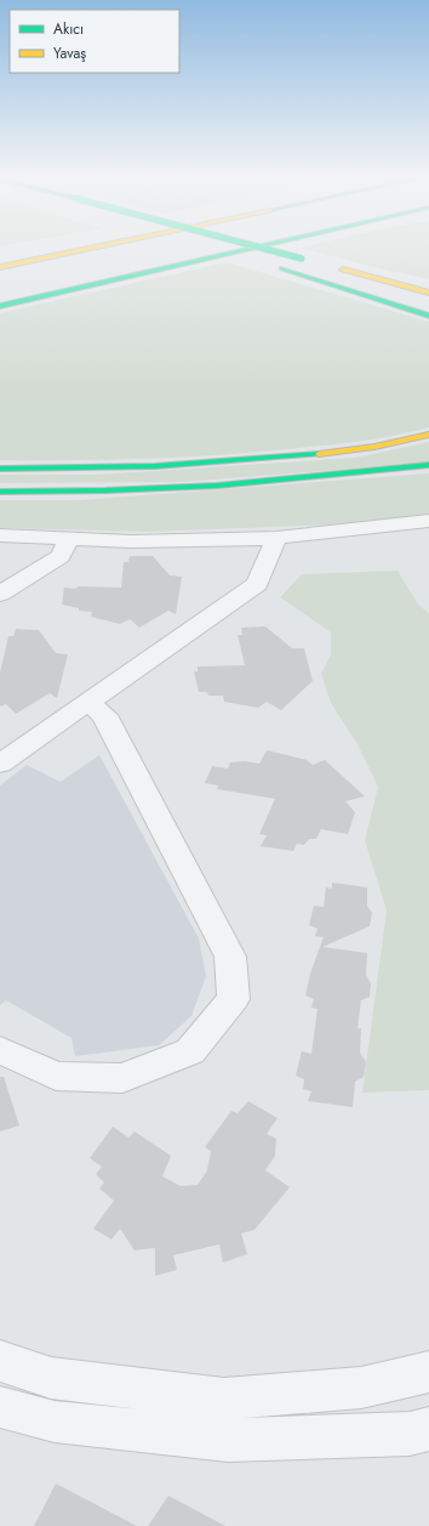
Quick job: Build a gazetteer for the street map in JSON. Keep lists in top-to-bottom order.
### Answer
{
  "legend": ["Akıcı", "Yavaş"]
}
